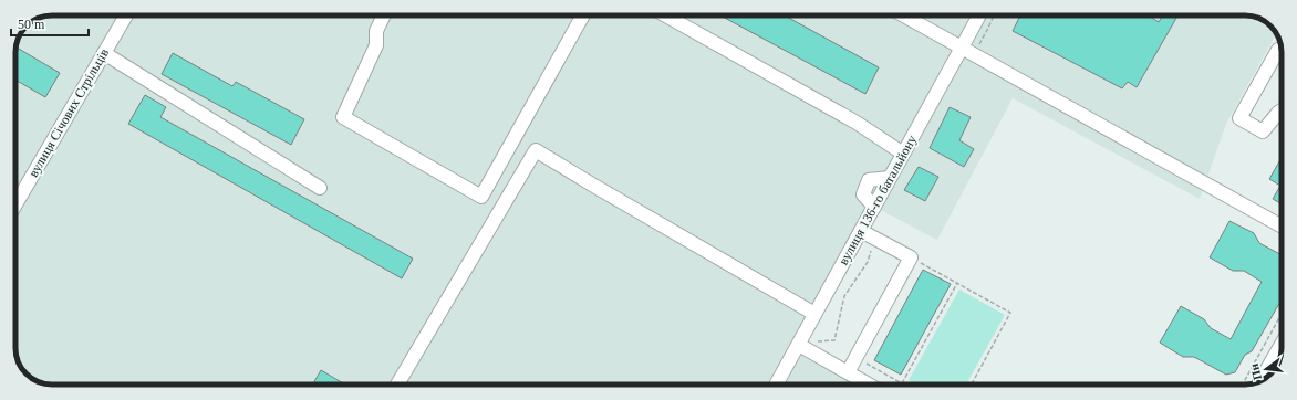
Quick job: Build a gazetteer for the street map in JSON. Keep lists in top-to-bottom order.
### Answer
{
  "streets": {
    "street": ["вулиця Січових Стрільців", "вулиця 136-го батальйону"]
  },
  "scale_bar": "50 m",
  "north": "left"
}
